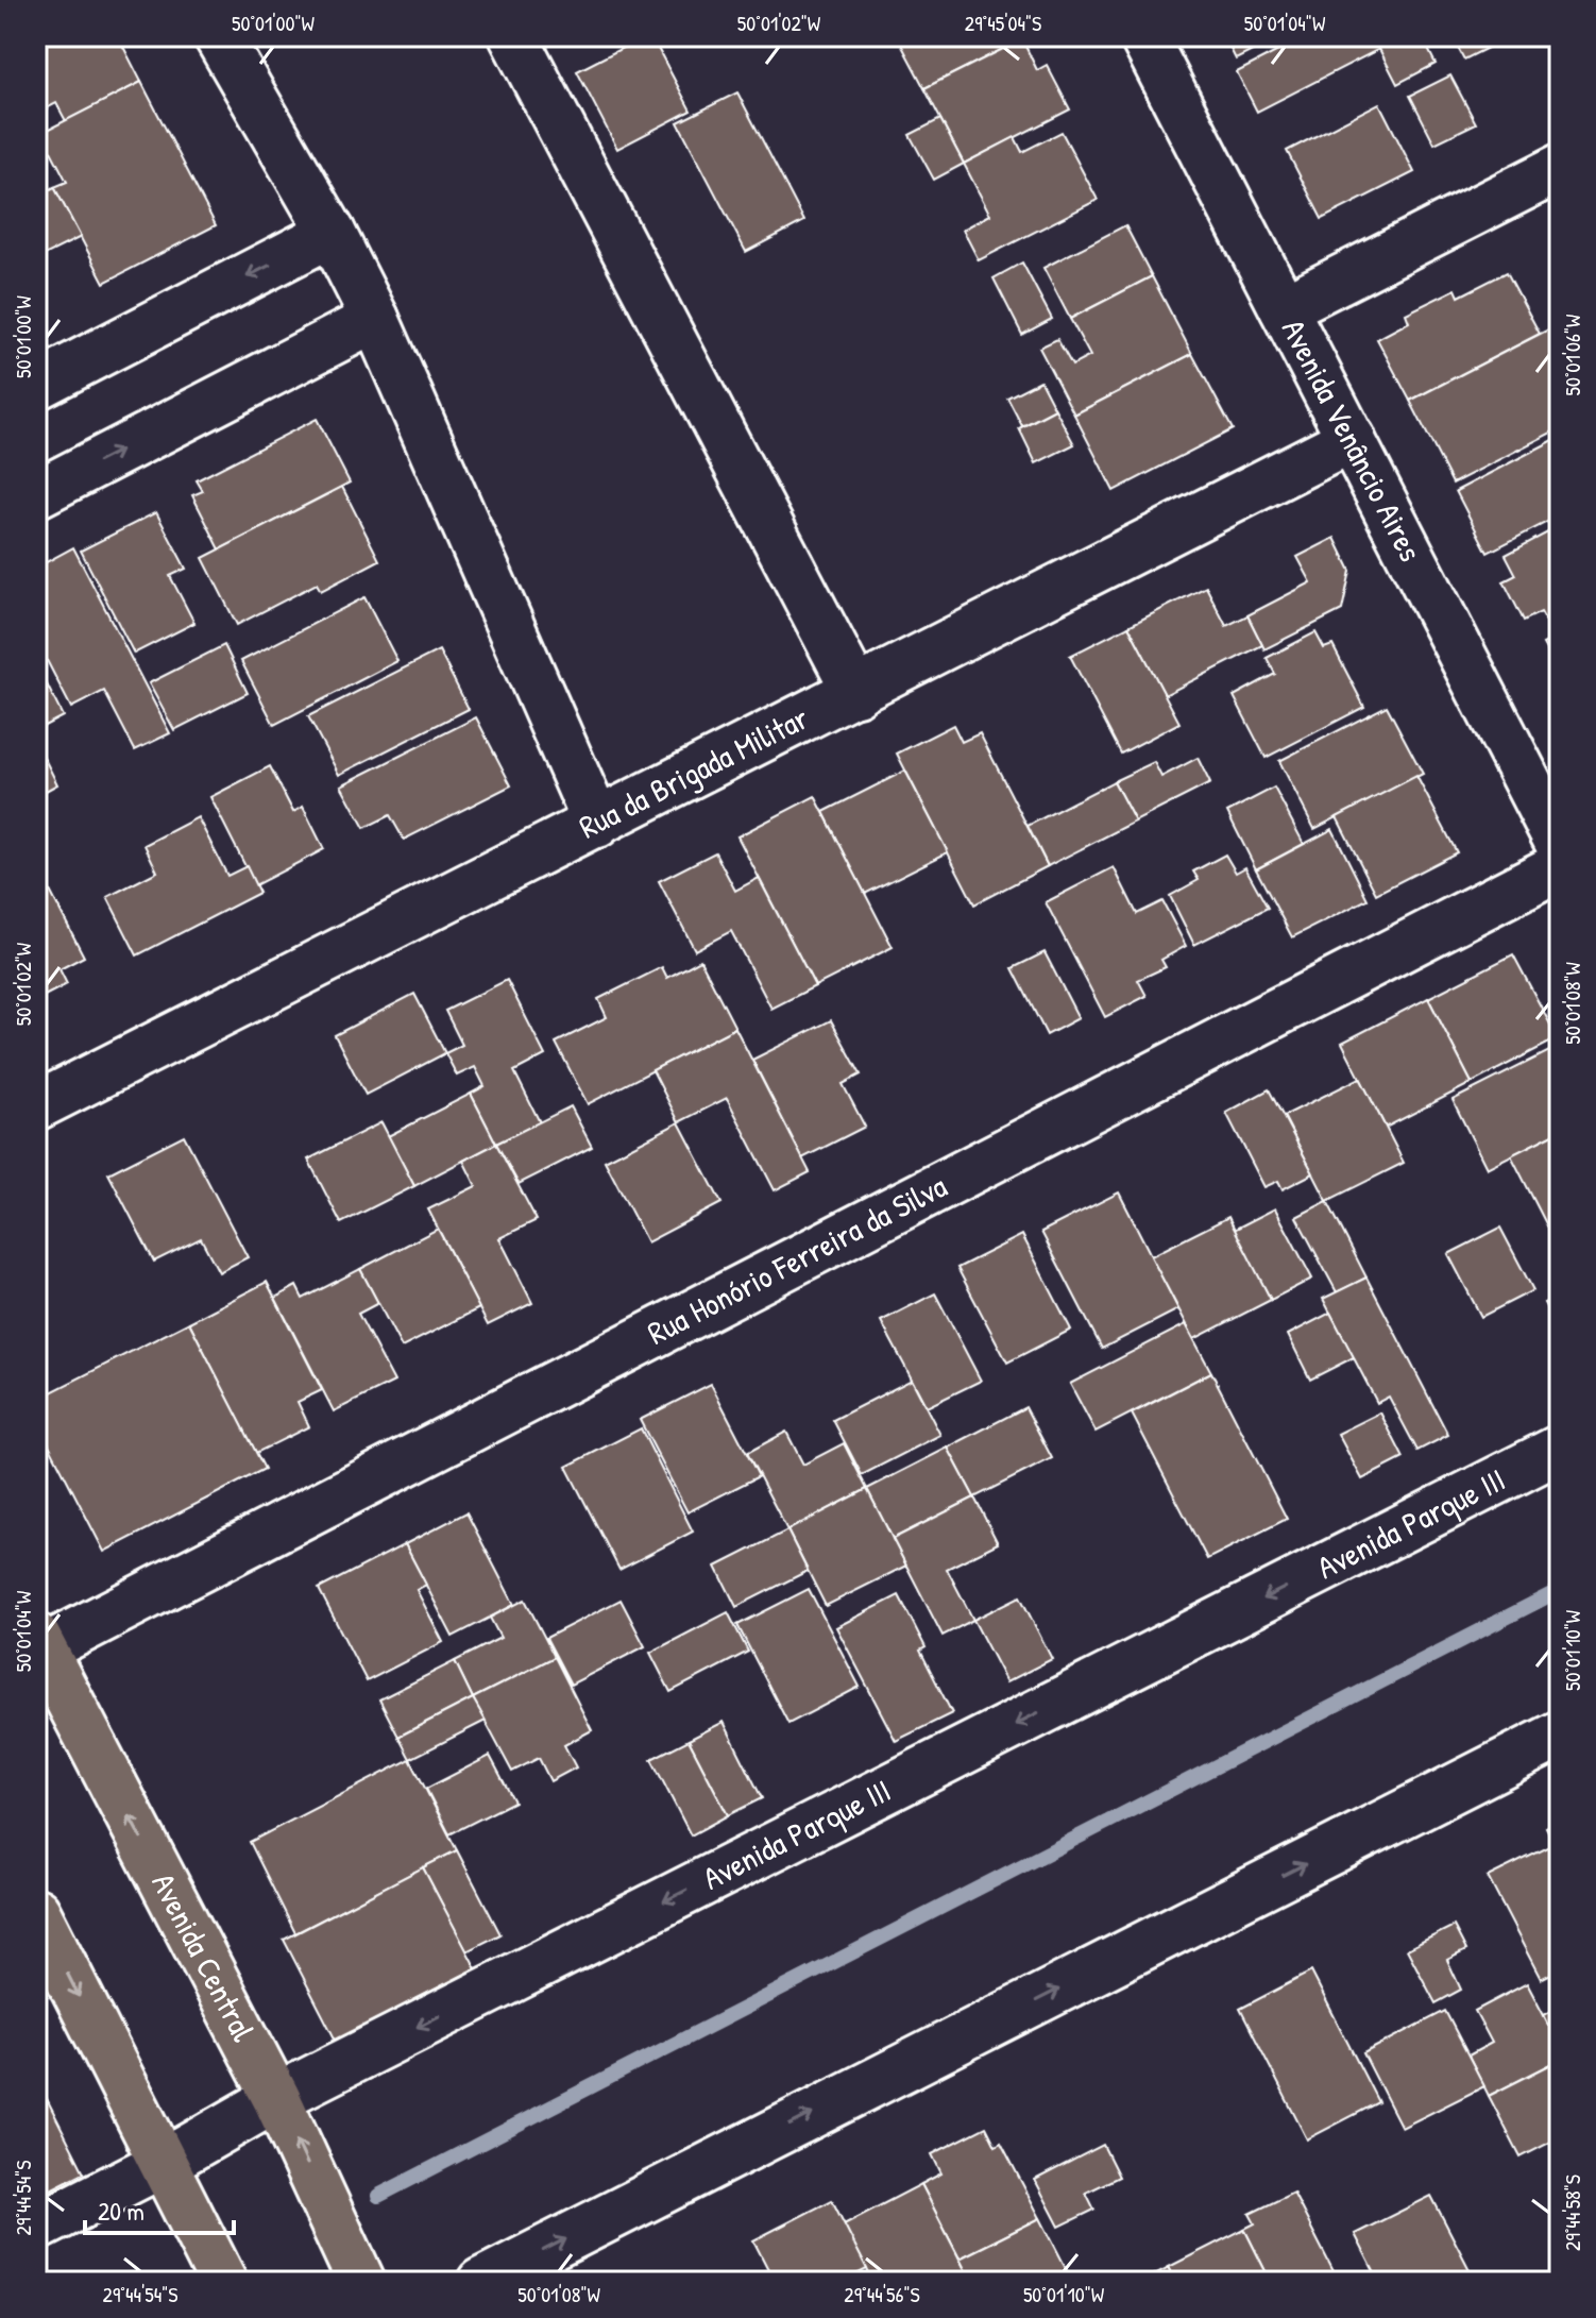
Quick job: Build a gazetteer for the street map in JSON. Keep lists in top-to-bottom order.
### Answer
{
  "streets": {
    "main road": ["Avenida Central"],
    "street": [
      "Avenida Venâncio Aires",
      "Rua da Brigada Militar",
      "Rua Honório Ferreira da Silva",
      "Avenida Parque III"
    ]
  },
  "crossings": [
    ["Avenida Venâncio Aires", "Rua da Brigada Militar"],
    ["Rua Honório Ferreira da Silva", "Avenida Central"],
    ["Avenida Parque III", "Avenida Central"]
  ],
  "scale_bar": "20 m",
  "coordinates": [
    "50°01'00\"W",
    "50°01'02\"W",
    "29°45'04\"S",
    "50°01'04\"W",
    "50°01'06\"W",
    "50°01'08\"W",
    "50°01'10\"W",
    "29°44'54\"S",
    "29°44'58\"S",
    "29°44'56\"S"
  ]
}
